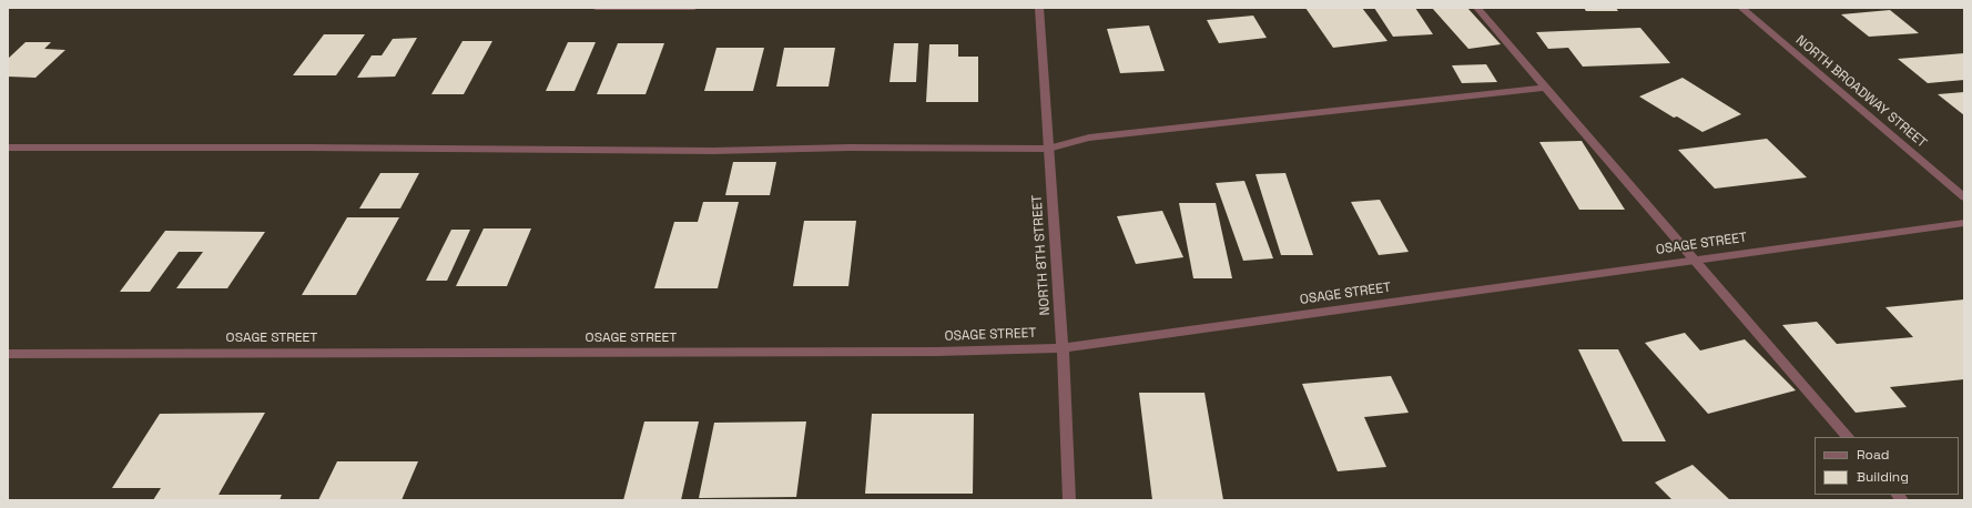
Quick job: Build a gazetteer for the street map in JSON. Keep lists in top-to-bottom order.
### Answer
{
  "streets": {
    "street": ["NORTH BROADWAY STREET", "OSAGE STREET", "NORTH 8TH STREET"]
  },
  "crossings": [
    ["OSAGE STREET", "NORTH 8TH STREET"]
  ],
  "legend": ["Road", "Building"]
}
